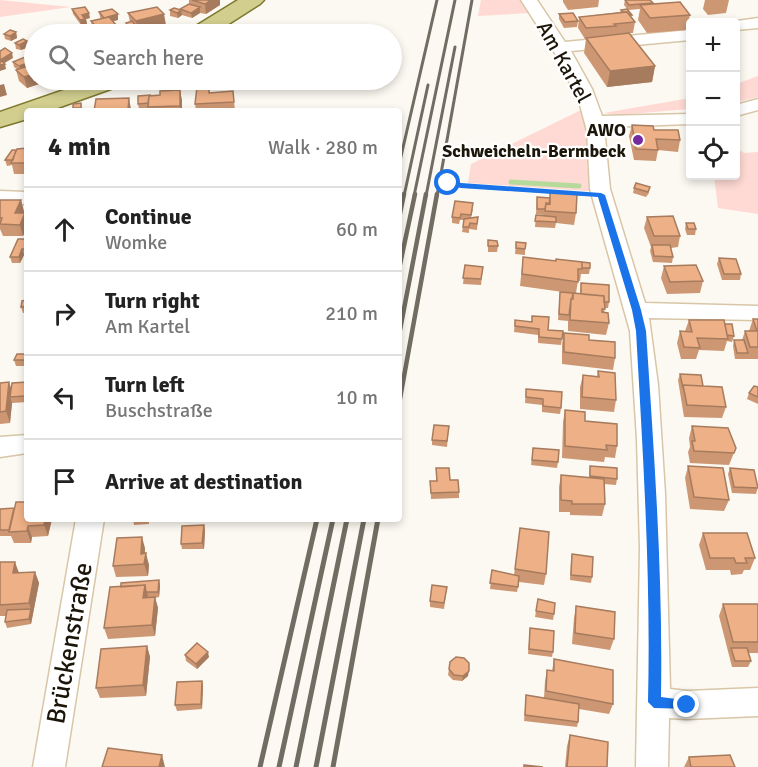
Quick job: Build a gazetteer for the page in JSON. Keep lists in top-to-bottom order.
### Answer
{
  "streets": {
    "street": ["Am Kartel", "Brückenstraße"]
  },
  "places": ["AWO Schweicheln-Bermbeck"],
  "page": {
    "map_buttons": ["+", "−"],
    "search": "Search here",
    "heading": ["4 min", "Walk · 280 m"],
    "list": [
      ["Continue", "Womke", "60 m"],
      ["Turn right", "Am Kartel", "210 m"],
      ["Turn left", "Buschstraße", "10 m"],
      "Arrive at destination"
    ]
  }
}
